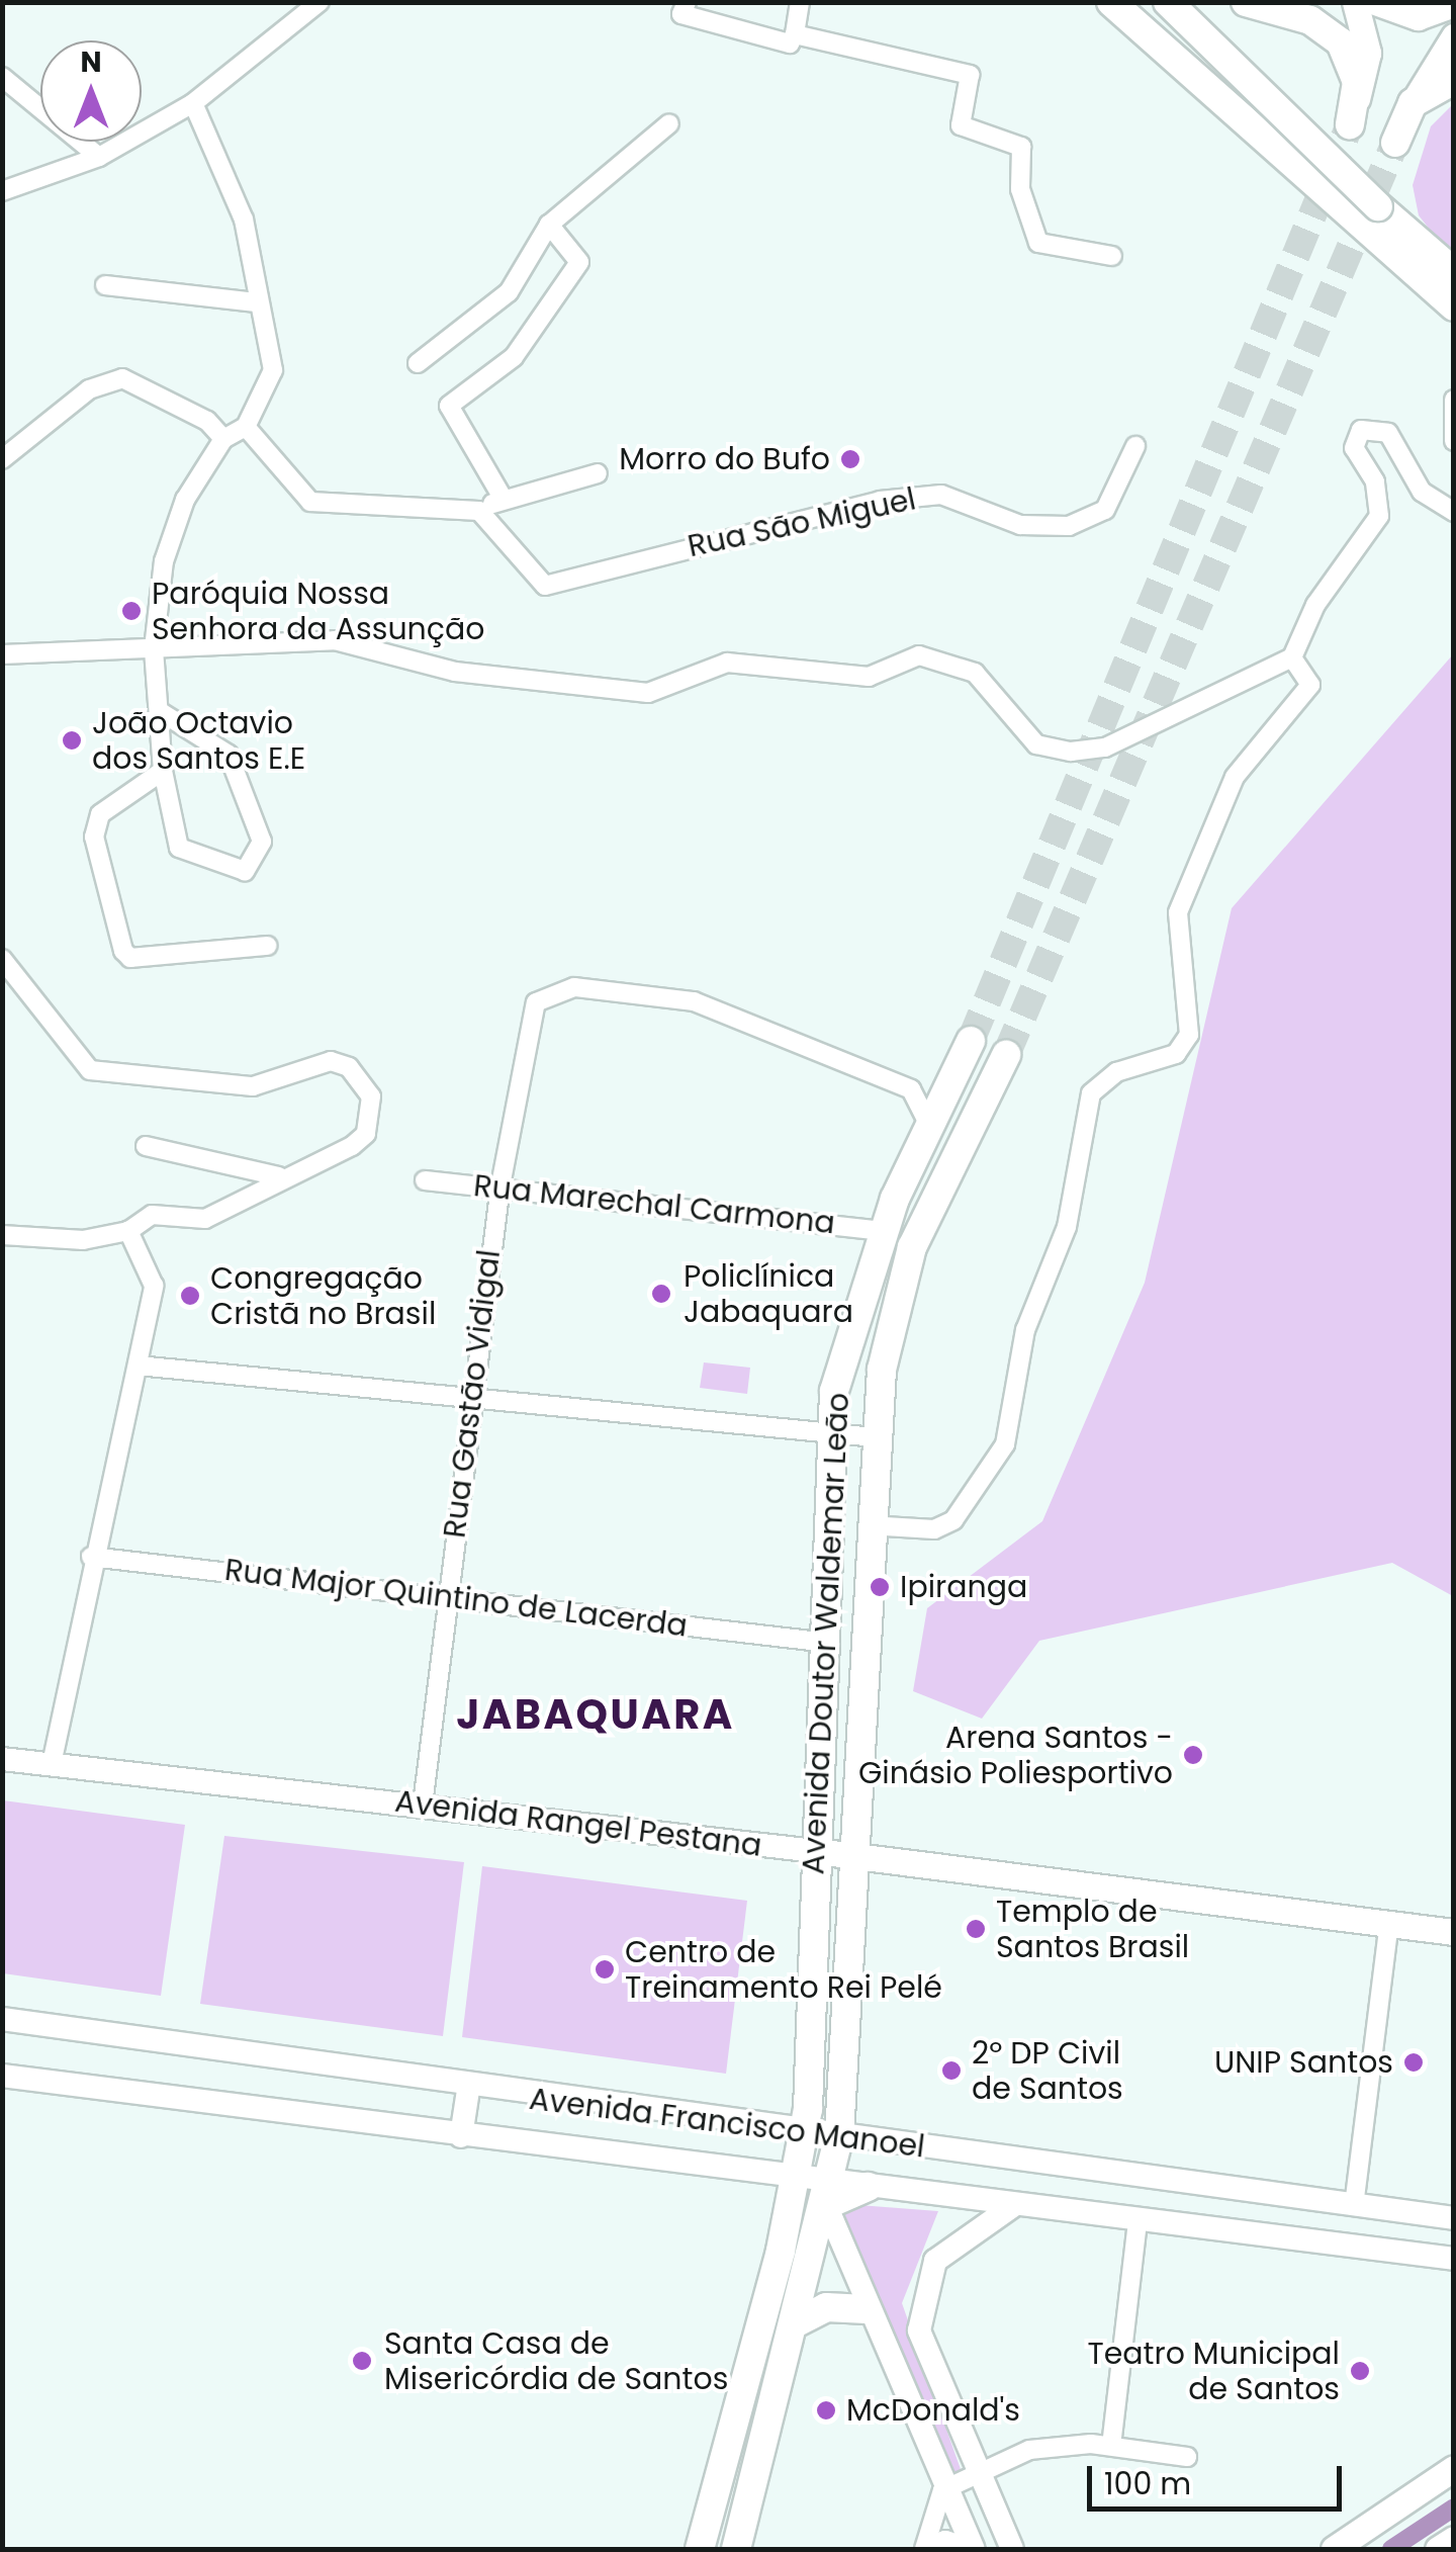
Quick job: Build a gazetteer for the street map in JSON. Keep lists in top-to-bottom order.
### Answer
{
  "streets": {
    "main road": ["Avenida Doutor Waldemar Leão", "Avenida Rangel Pestana"],
    "street": [
      "Rua São Miguel",
      "Rua Marechal Carmona",
      "Rua Gastão Vidigal",
      "Rua Major Quintino de Lacerda",
      "Avenida Francisco Manoel"
    ]
  },
  "crossings": [
    ["Rua Marechal Carmona", "Rua Gastão Vidigal"],
    ["Rua Marechal Carmona", "Avenida Doutor Waldemar Leão"],
    ["Rua Gastão Vidigal", "Rua Major Quintino de Lacerda"],
    ["Rua Gastão Vidigal", "Avenida Doutor Waldemar Leão"],
    ["Rua Gastão Vidigal", "Avenida Rangel Pestana"],
    ["Rua Major Quintino de Lacerda", "Avenida Doutor Waldemar Leão"],
    ["Avenida Doutor Waldemar Leão", "Avenida Rangel Pestana"],
    ["Avenida Doutor Waldemar Leão", "Avenida Francisco Manoel"]
  ],
  "districts": ["JABAQUARA"],
  "places": [
    "Morro do Bufo",
    "Paróquia Nossa Senhora da Assunção",
    "João Octavio dos Santos E.E",
    "Policlínica Jabaquara",
    "Congregação Cristã no Brasil",
    "Ipiranga",
    "Arena Santos - Ginásio Poliesportivo",
    "Templo de Santos Brasil",
    "Centro de Treinamento Rei Pelé",
    "UNIP Santos",
    "2º DP Civil de Santos",
    "Santa Casa de Misericórdia de Santos",
    "Teatro Municipal de Santos",
    "McDonald's"
  ],
  "scale_bar": "100 m",
  "north": "top"
}
